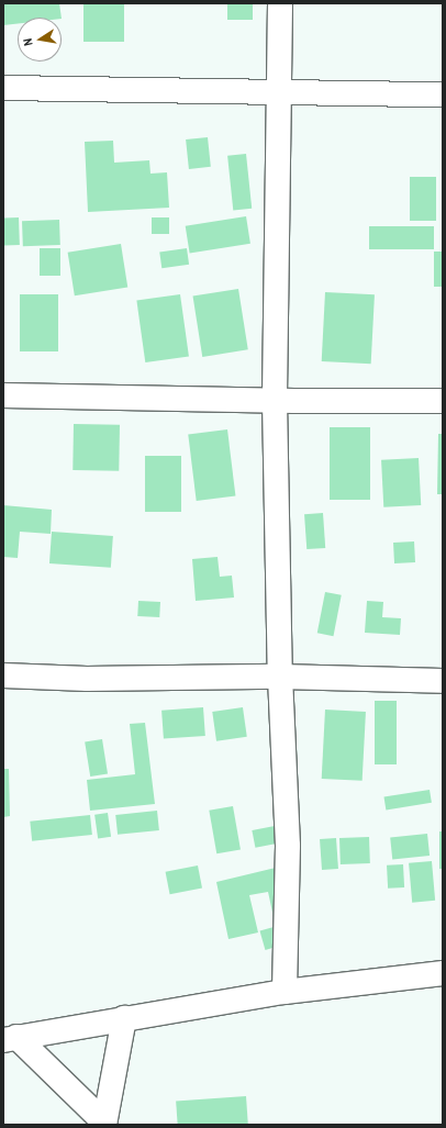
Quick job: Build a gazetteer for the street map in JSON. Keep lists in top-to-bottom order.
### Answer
{
  "north": "left"
}
